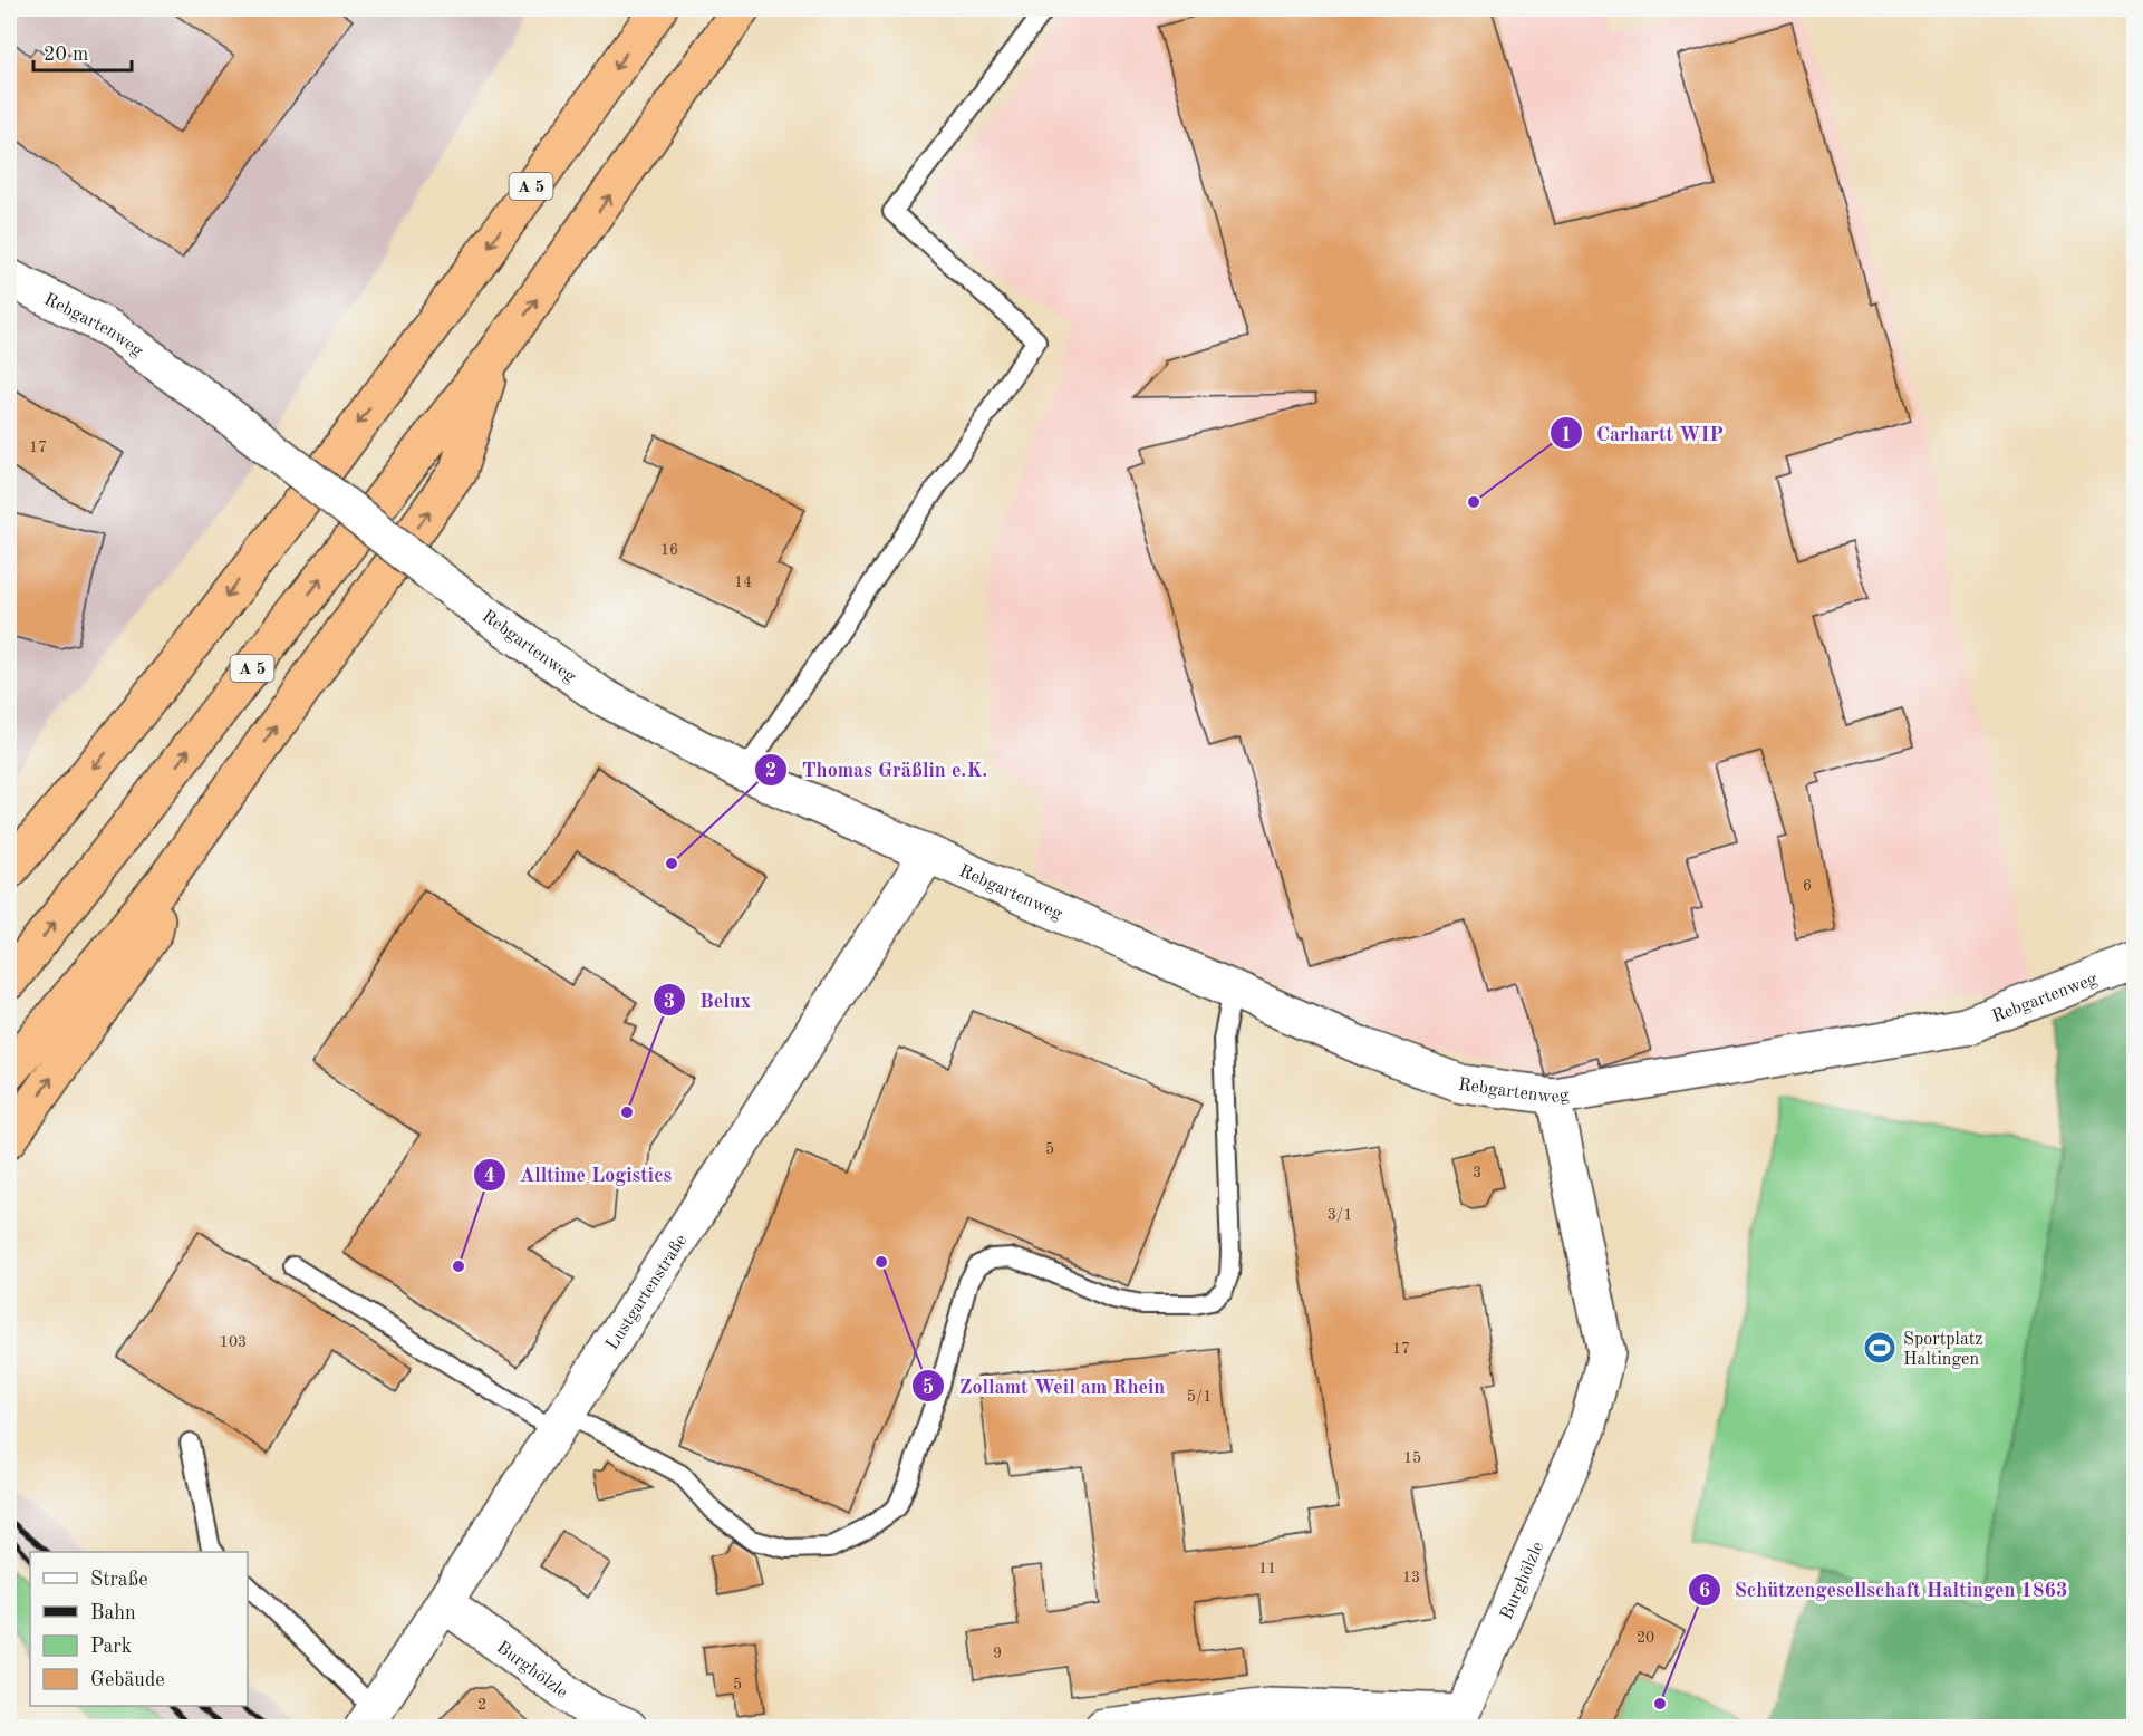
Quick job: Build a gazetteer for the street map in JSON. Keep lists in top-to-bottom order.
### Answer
{
  "streets": {
    "highway": ["A 5"],
    "street": ["Rebgartenweg", "Lustgartenstraße", "Burghölzle"]
  },
  "crossings": [
    ["Rebgartenweg", "Lustgartenstraße"],
    ["Rebgartenweg", "Burghölzle"],
    ["Lustgartenstraße", "Burghölzle"]
  ],
  "places": {
    "other": [
      "Carhartt WIP",
      "Thomas Gräßlin e.K.",
      "Belux",
      "Zollamt Weil am Rhein",
      "Alltime Logistics",
      "Schützengesellschaft Haltingen 1863"
    ],
    "sports": ["Sportplatz Haltingen"]
  },
  "house_numbers": [
    "17",
    "16",
    "14",
    "6",
    "5",
    "3",
    "3/1",
    "103",
    "17",
    "5/1",
    "15",
    "11",
    "13",
    "20",
    "9",
    "5",
    "2"
  ],
  "legend": [
    "Straße",
    "Bahn",
    "Park",
    "Gebäude"
  ],
  "scale_bar": "20 m"
}
